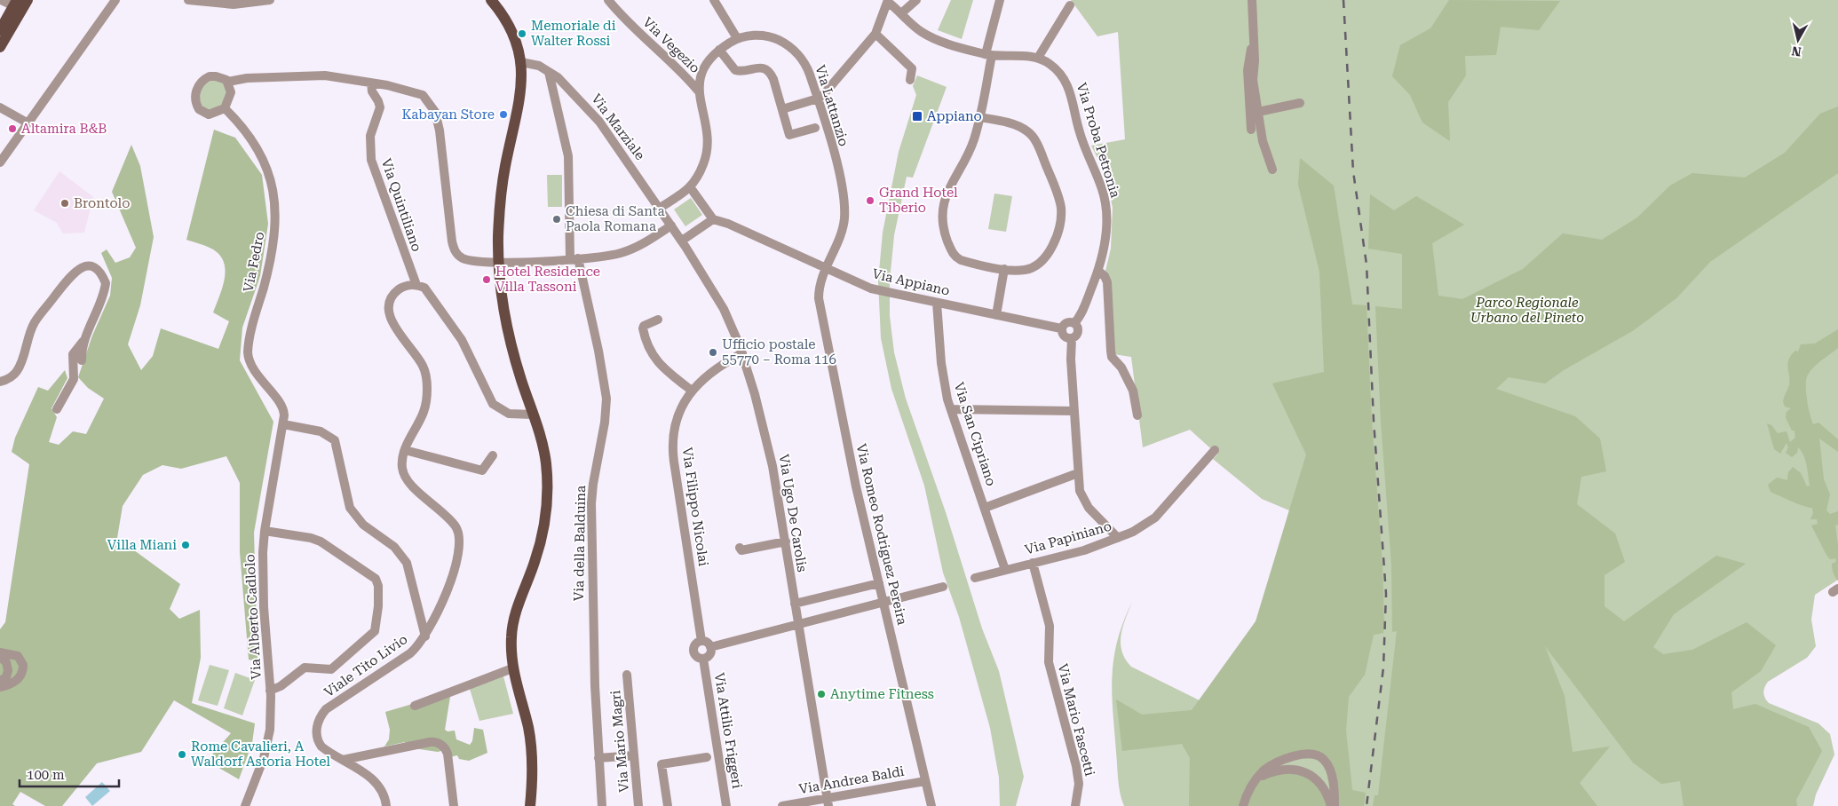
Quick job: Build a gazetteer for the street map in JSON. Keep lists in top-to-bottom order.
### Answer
{
  "streets": {
    "street": [
      "Via Vegezio",
      "Via Lattanzio",
      "Via Marziale",
      "Via Proba Petronia",
      "Via Quintiliano",
      "Via Fedro",
      "Via Appiano",
      "Via San Cipriano",
      "Via Filippo Nicolai",
      "Via Ugo De Carolis",
      "Via Romeo Rodriguez Pereira",
      "Via Papiniano",
      "Via della Balduina",
      "Via Alberto Cadlolo",
      "Viale Tito Livio",
      "Via Mario Fascetti",
      "Via Attilio Friggeri",
      "Via Mario Magri",
      "Via Andrea Baldi"
    ]
  },
  "crossings": [
    ["Via Vegezio", "Via Lattanzio"],
    ["Via Lattanzio", "Via Appiano"],
    ["Via Lattanzio", "Via Romeo Rodriguez Pereira"],
    ["Via Marziale", "Via Ugo De Carolis"],
    ["Via Marziale", "Via della Balduina"],
    ["Via Proba Petronia", "Via Appiano"],
    ["Via Quintiliano", "Viale Tito Livio"],
    ["Via Fedro", "Via Alberto Cadlolo"],
    ["Via Appiano", "Via San Cipriano"],
    ["Via Appiano", "Via Romeo Rodriguez Pereira"],
    ["Via San Cipriano", "Via Papiniano"],
    ["Via Filippo Nicolai", "Via Ugo De Carolis"],
    ["Via Filippo Nicolai", "Via Attilio Friggeri"],
    ["Via Ugo De Carolis", "Via Andrea Baldi"],
    ["Via Romeo Rodriguez Pereira", "Via Andrea Baldi"],
    ["Via Papiniano", "Via Mario Fascetti"]
  ],
  "parks": ["Parco Regionale Urbano del Pineto"],
  "places": {
    "other": [
      "Memoriale di Walter Rossi",
      "Kabayan Store",
      "Altamira B&B",
      "Grand Hotel Tiberio",
      "Brontolo",
      "Chiesa di Santa Paola Romana",
      "Hotel Residence Villa Tassoni",
      "Ufficio postale 55770 – Roma 116",
      "Villa Miani",
      "Anytime Fitness",
      "Rome Cavalieri, A Waldorf Astoria Hotel"
    ],
    "transit": ["Appiano"]
  },
  "scale_bar": "100 m",
  "north": "bottom"
}
